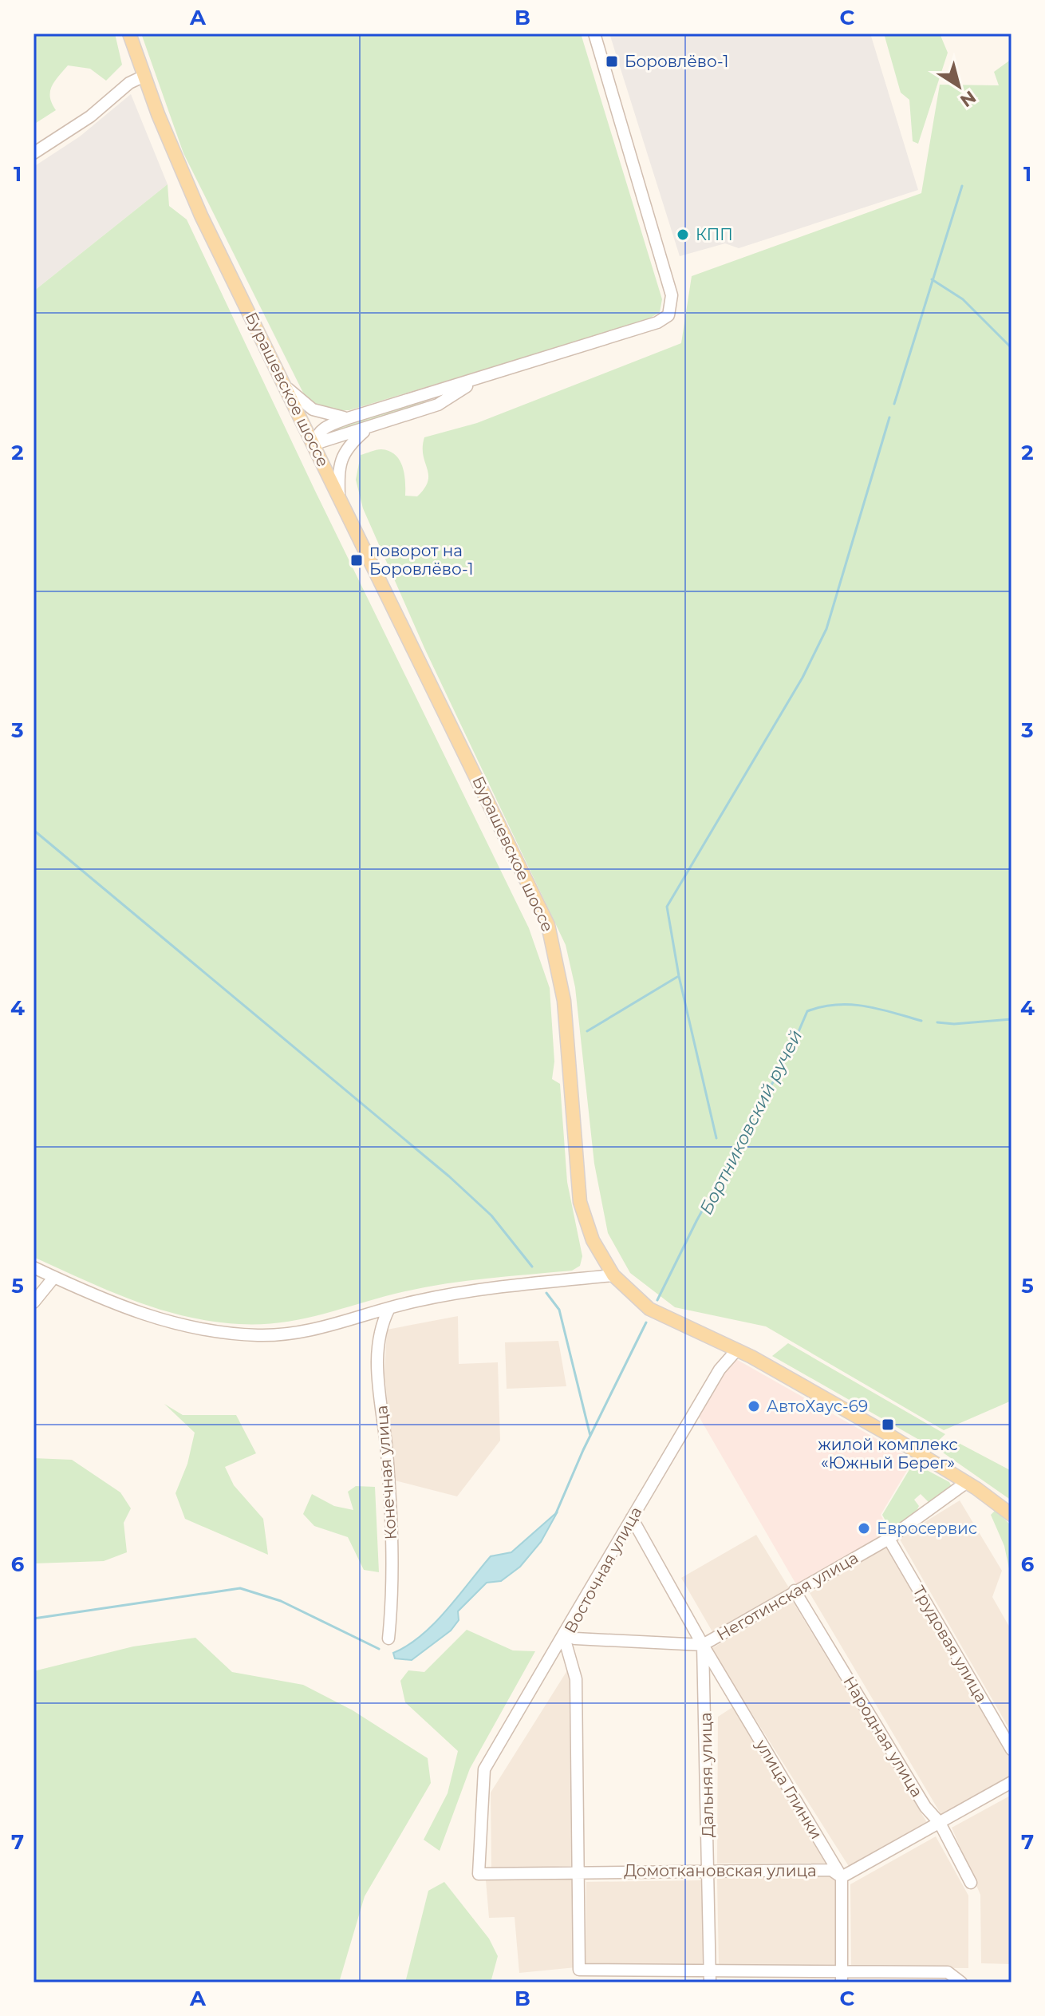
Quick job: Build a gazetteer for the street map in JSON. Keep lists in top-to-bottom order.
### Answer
{
  "streets": {
    "main road": ["Бурашевское шоссе"],
    "street": [
      "Конечная улица",
      "Восточная улица",
      "Неготинская улица",
      "Трудовая улица",
      "Народная улица",
      "Дальняя улица",
      "улица Глинки",
      "Домоткановская улица"
    ]
  },
  "crossings": [
    ["Бурашевское шоссе", "Восточная улица"],
    ["Бурашевское шоссе", "Неготинская улица"],
    ["Восточная улица", "Дальняя улица"],
    ["Восточная улица", "улица Глинки"],
    ["Восточная улица", "Домоткановская улица"],
    ["Неготинская улица", "Трудовая улица"],
    ["Неготинская улица", "Народная улица"],
    ["Неготинская улица", "Дальняя улица"],
    ["Неготинская улица", "улица Глинки"],
    ["Дальняя улица", "улица Глинки"],
    ["Дальняя улица", "Домоткановская улица"],
    ["улица Глинки", "Домоткановская улица"]
  ],
  "water": ["Бортниковский ручей"],
  "places": {
    "transit": ["Боровлёво-1", "поворот на Боровлёво-1", "жилой комплекс «Южный Берег»"],
    "other": ["КПП", "АвтоХаус-69", "Евросервис"]
  },
  "north": "bottom right",
  "grid": {
    "columns": ["A", "B", "C"],
    "rows": [
      "1",
      "2",
      "3",
      "4",
      "5",
      "6",
      "7"
    ]
  }
}
